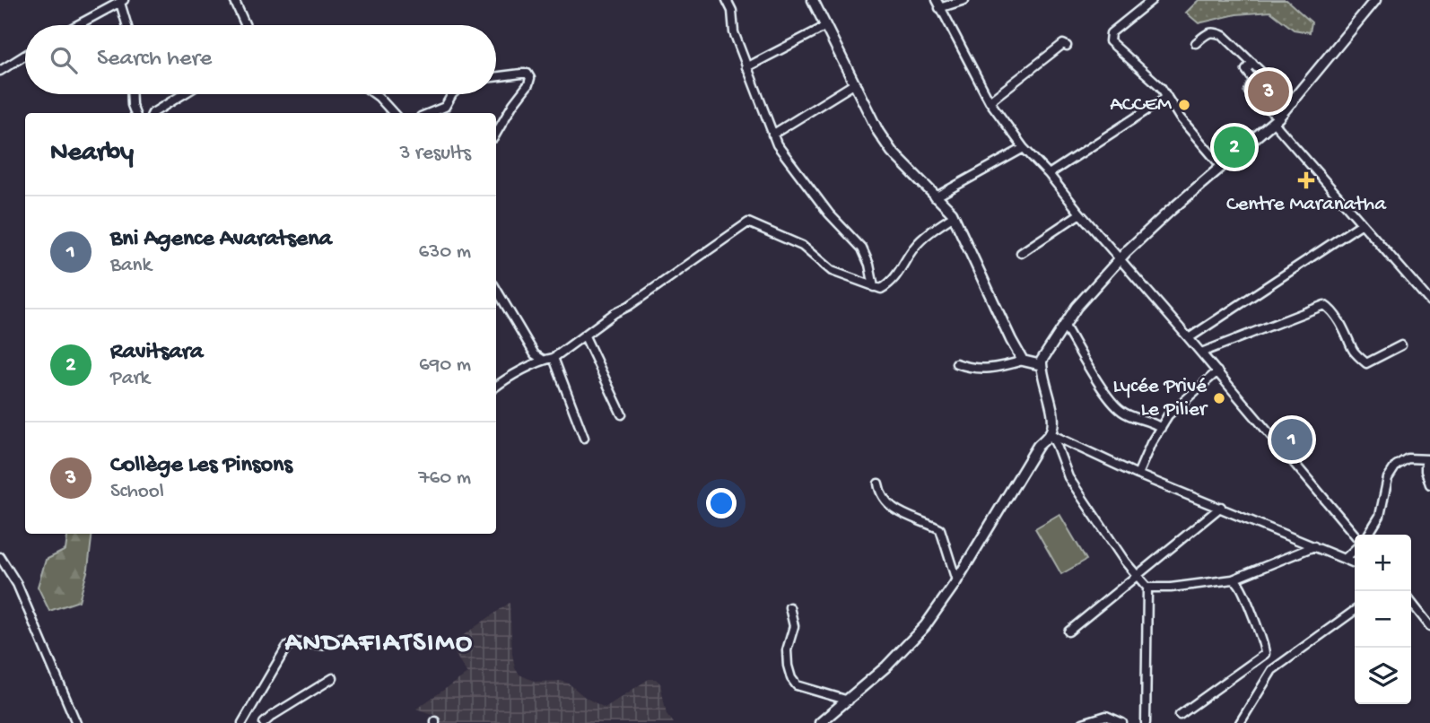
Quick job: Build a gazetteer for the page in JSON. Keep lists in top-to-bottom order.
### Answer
{
  "districts": ["ANDAFIATSIMO"],
  "places": {
    "other": ["ACCEM", "Lycée Privé Le Pilier"],
    "health": ["Centre Maranatha"]
  },
  "page": {
    "search": "Search here",
    "pins": ["3", "2", "1"],
    "heading": ["Nearby", "3 results"],
    "list": [
      {
        "mark": "1",
        "name": "Bni Agence Avaratsena",
        "note": "Bank",
        "value": "630 m"
      },
      {
        "mark": "2",
        "name": "Ravitsara",
        "note": "Park",
        "value": "690 m"
      },
      {
        "mark": "3",
        "name": "Collège Les Pinsons",
        "note": "School",
        "value": "760 m"
      }
    ],
    "map_buttons": ["+", "−"]
  }
}
